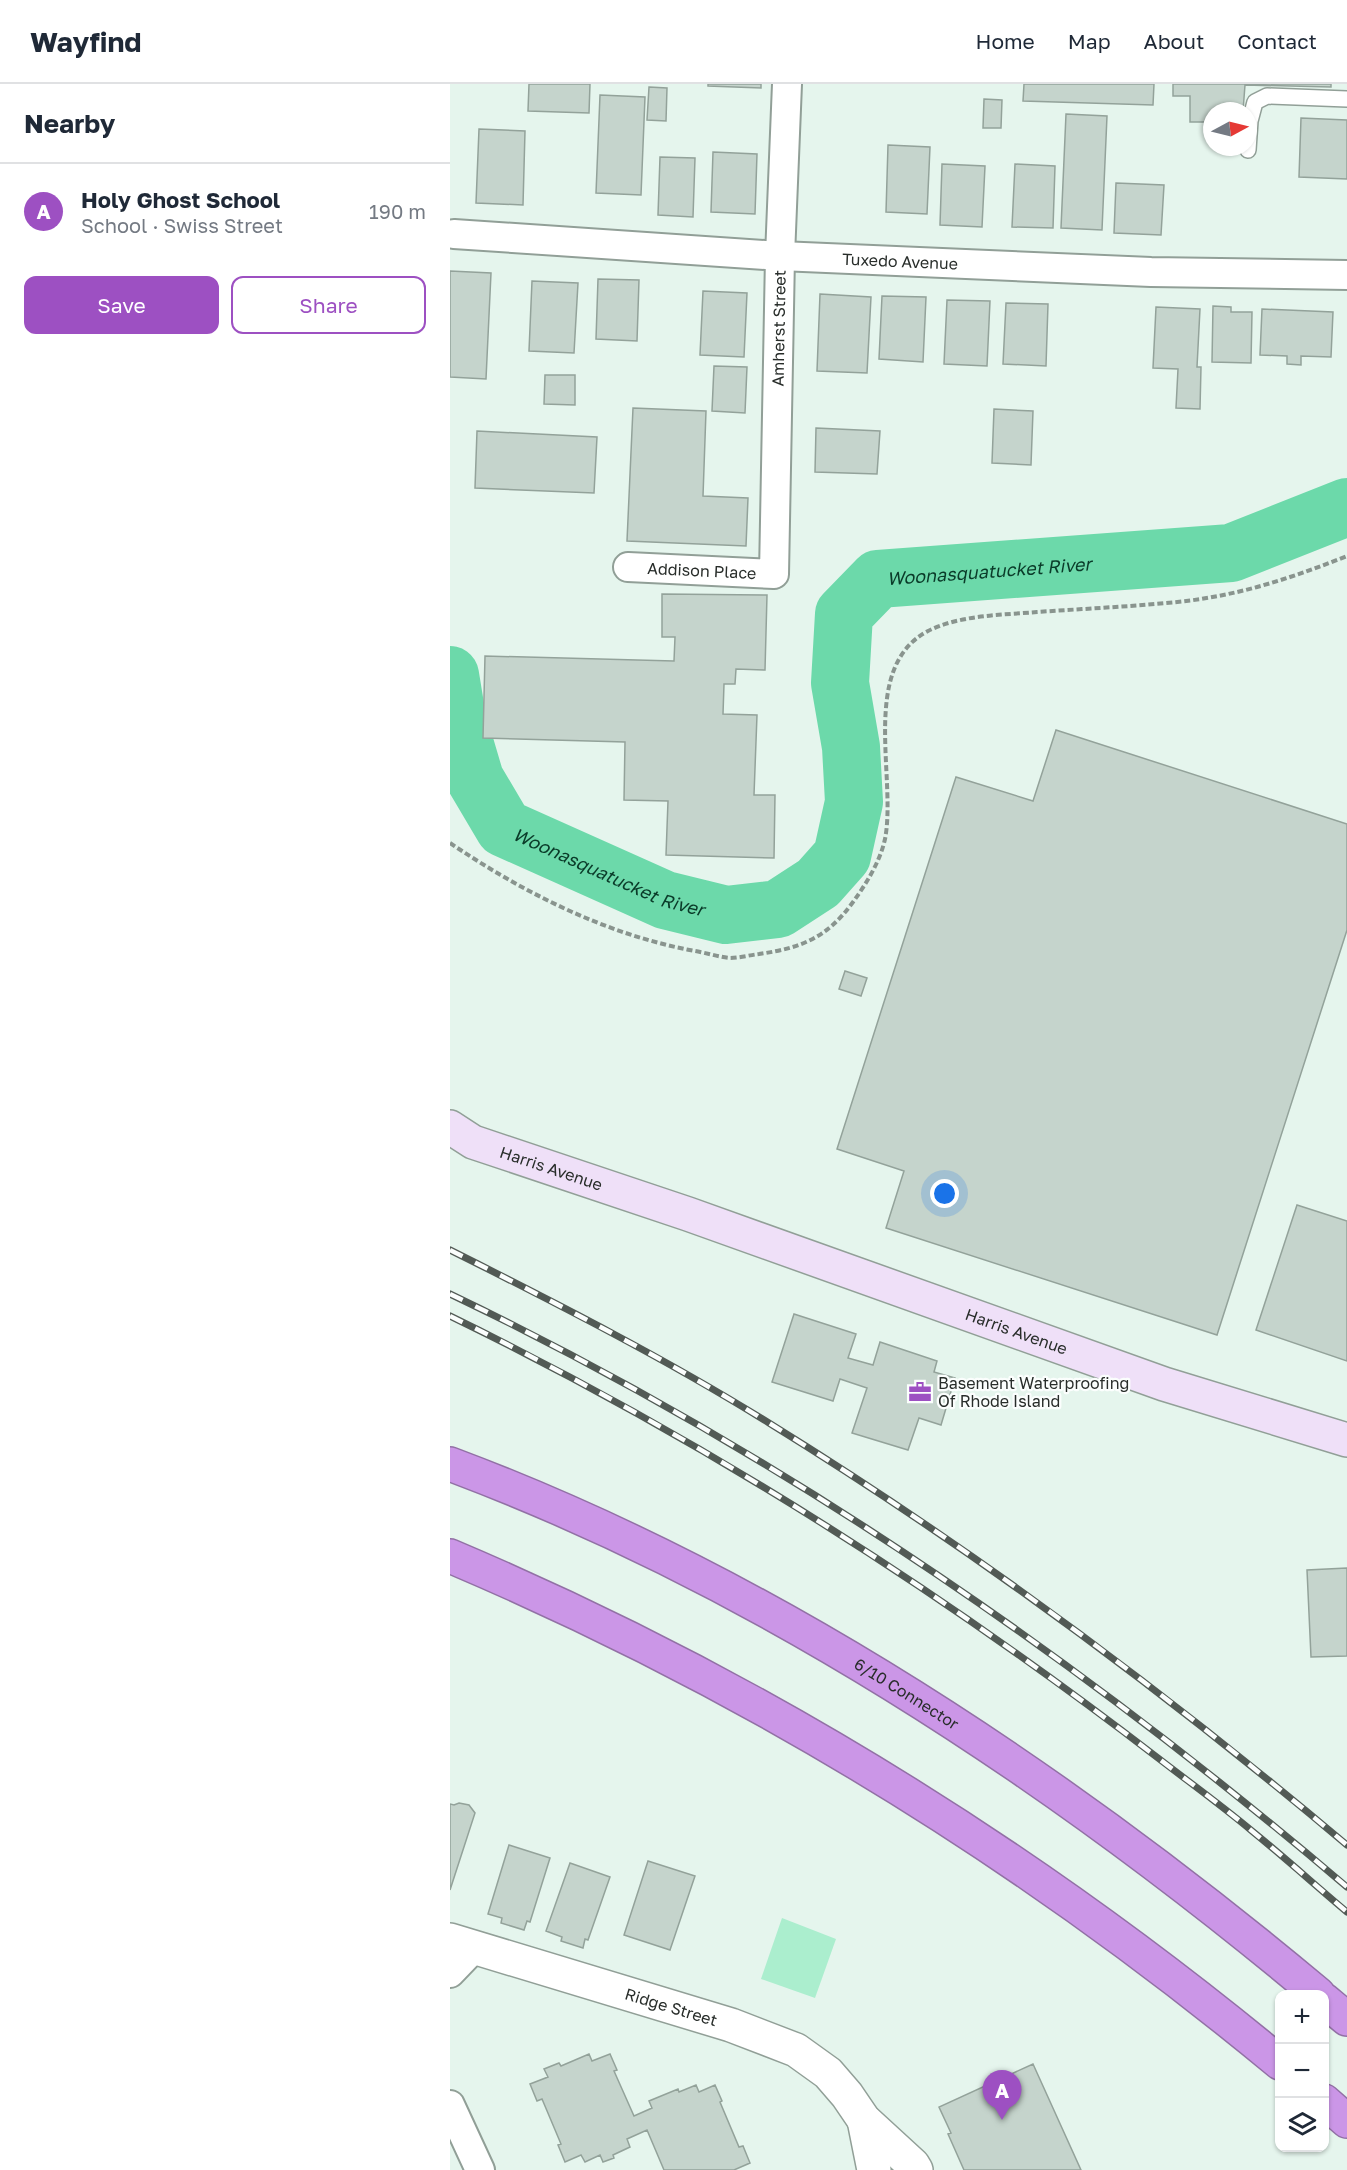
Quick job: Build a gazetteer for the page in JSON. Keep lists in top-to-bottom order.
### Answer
{
  "streets": {
    "highway": ["6/10 Connector"],
    "main road": ["Harris Avenue"],
    "street": [
      "Tuxedo Avenue",
      "Amherst Street",
      "Addison Place",
      "Ridge Street"
    ]
  },
  "crossings": [
    ["Tuxedo Avenue", "Amherst Street"],
    ["Amherst Street", "Addison Place"]
  ],
  "water": ["Woonasquatucket River"],
  "places": {
    "office": ["Basement Waterproofing Of Rhode Island"]
  },
  "north": "right",
  "page": {
    "header": "Wayfind",
    "nav": [
      "Home",
      "Map",
      "About",
      "Contact"
    ],
    "heading": "Nearby",
    "list": [
      {
        "mark": "A",
        "name": "Holy Ghost School",
        "note": "School · Swiss Street",
        "value": "190 m"
      }
    ],
    "buttons": ["Save", "Share"],
    "map_buttons": ["+", "−"],
    "pins": "A"
  }
}
